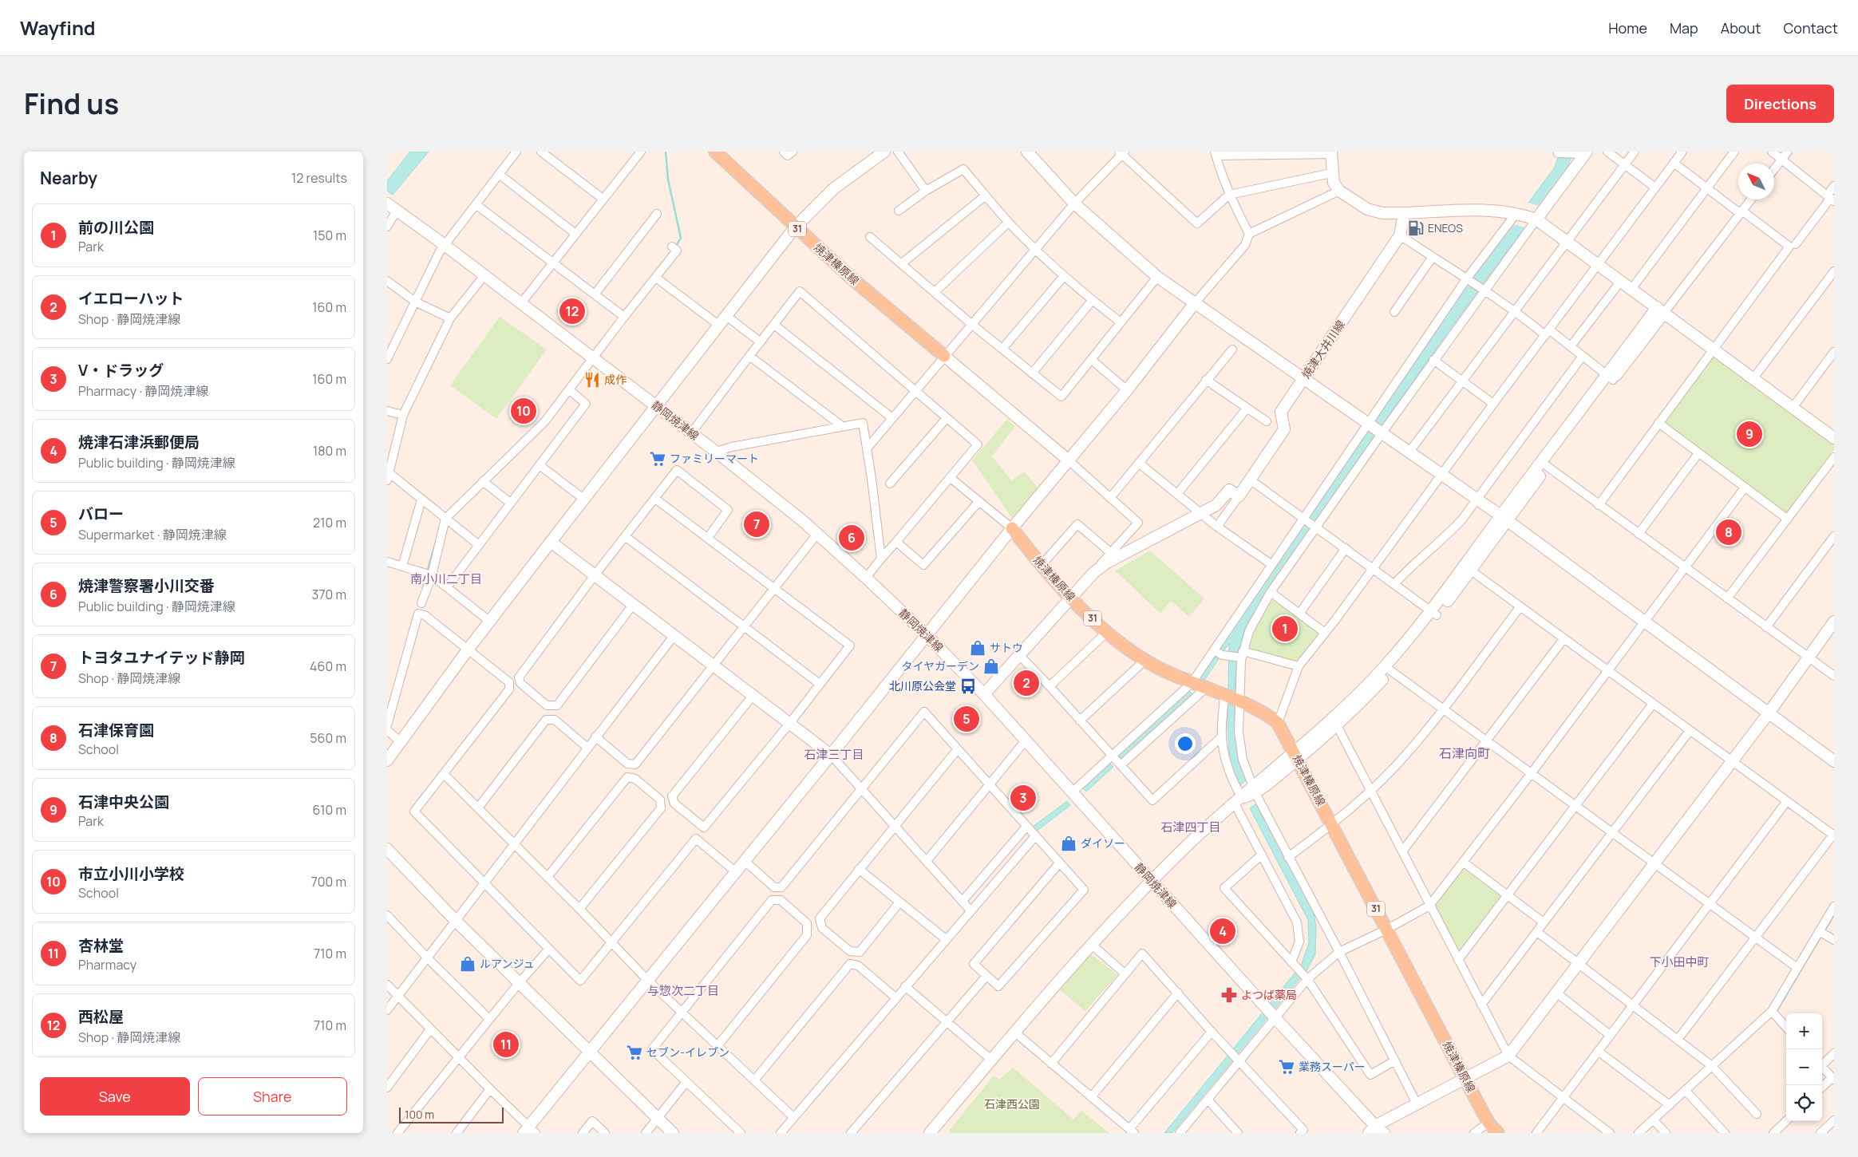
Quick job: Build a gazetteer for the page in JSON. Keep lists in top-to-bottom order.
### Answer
{
  "streets": {
    "main road": ["31", "焼津榛原線"],
    "street": ["焼津大井川線", "静岡焼津線"]
  },
  "districts": [
    "南小川二丁目",
    "石津向町",
    "石津三丁目",
    "石津四丁目",
    "下小田中町",
    "与惣次二丁目"
  ],
  "parks": ["石津西公園"],
  "places": {
    "fuel station": ["ENEOS"],
    "restaurant": ["成作"],
    "supermarket": ["ファミリーマート", "セブン-イレブン", "業務スーパー"],
    "shop": [
      "サトウ",
      "タイヤガーデン",
      "ダイソー",
      "ルアンジュ"
    ],
    "bus stop": ["北川原公会堂"],
    "pharmacy": ["よつば薬局"]
  },
  "scale_bar": "100 m",
  "north": "top left",
  "page": {
    "header": "Wayfind",
    "nav": [
      "Home",
      "Map",
      "About",
      "Contact"
    ],
    "title": "Find us",
    "buttons": [
      "Directions",
      ["Save", "Share"]
    ],
    "heading": ["Nearby", "12 results"],
    "list": [
      {
        "mark": "1",
        "name": "前の川公園",
        "note": "Park",
        "value": "150 m"
      },
      {
        "mark": "2",
        "name": "イエローハット",
        "note": "Shop · 静岡焼津線",
        "value": "160 m"
      },
      {
        "mark": "3",
        "name": "V・ドラッグ",
        "note": "Pharmacy · 静岡焼津線",
        "value": "160 m"
      },
      {
        "mark": "4",
        "name": "焼津石津浜郵便局",
        "note": "Public building · 静岡焼津線",
        "value": "180 m"
      },
      {
        "mark": "5",
        "name": "バロー",
        "note": "Supermarket · 静岡焼津線",
        "value": "210 m"
      },
      {
        "mark": "6",
        "name": "焼津警察署小川交番",
        "note": "Public building · 静岡焼津線",
        "value": "370 m"
      },
      {
        "mark": "7",
        "name": "トヨタユナイテッド静岡",
        "note": "Shop · 静岡焼津線",
        "value": "460 m"
      },
      {
        "mark": "8",
        "name": "石津保育園",
        "note": "School",
        "value": "560 m"
      },
      {
        "mark": "9",
        "name": "石津中央公園",
        "note": "Park",
        "value": "610 m"
      },
      {
        "mark": "10",
        "name": "市立小川小学校",
        "note": "School",
        "value": "700 m"
      },
      {
        "mark": "11",
        "name": "杏林堂",
        "note": "Pharmacy",
        "value": "710 m"
      },
      {
        "mark": "12",
        "name": "西松屋",
        "note": "Shop · 静岡焼津線",
        "value": "710 m"
      }
    ],
    "pins": [
      "12",
      "10",
      "9",
      "7",
      "8",
      "6",
      "1",
      "2",
      "5",
      "3",
      "4",
      "11"
    ],
    "map_buttons": ["+", "−"],
    "scale": "100 m"
  }
}
